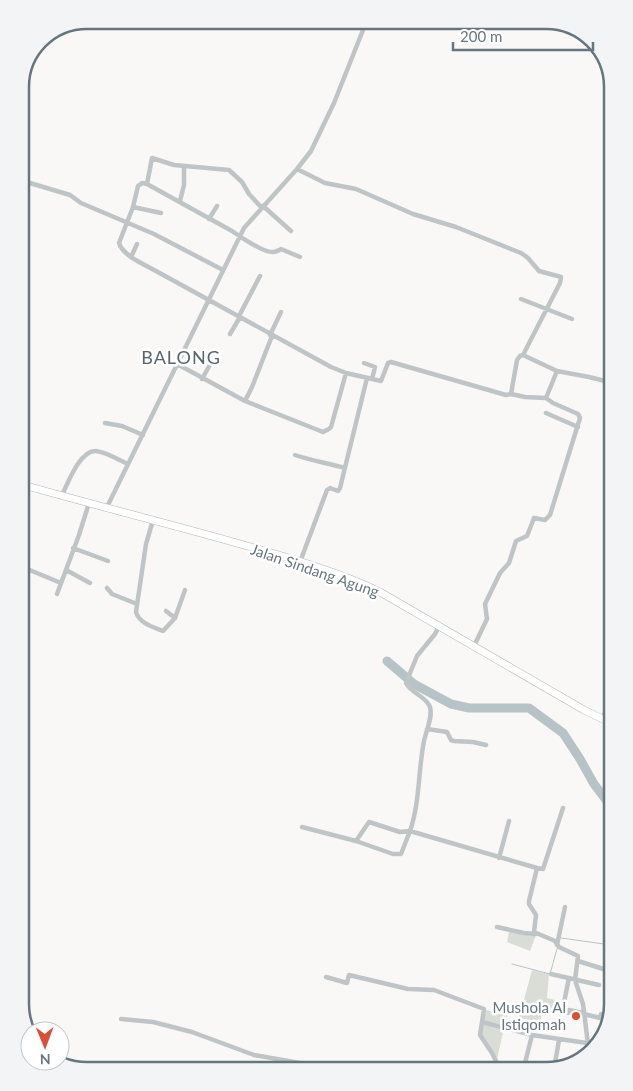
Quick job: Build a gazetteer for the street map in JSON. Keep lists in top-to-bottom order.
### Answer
{
  "streets": {
    "main road": ["Jalan Sindang Agung"]
  },
  "districts": ["BALONG"],
  "places": ["Mushola Al Istiqomah"],
  "scale_bar": "200 m",
  "north": "bottom"
}
